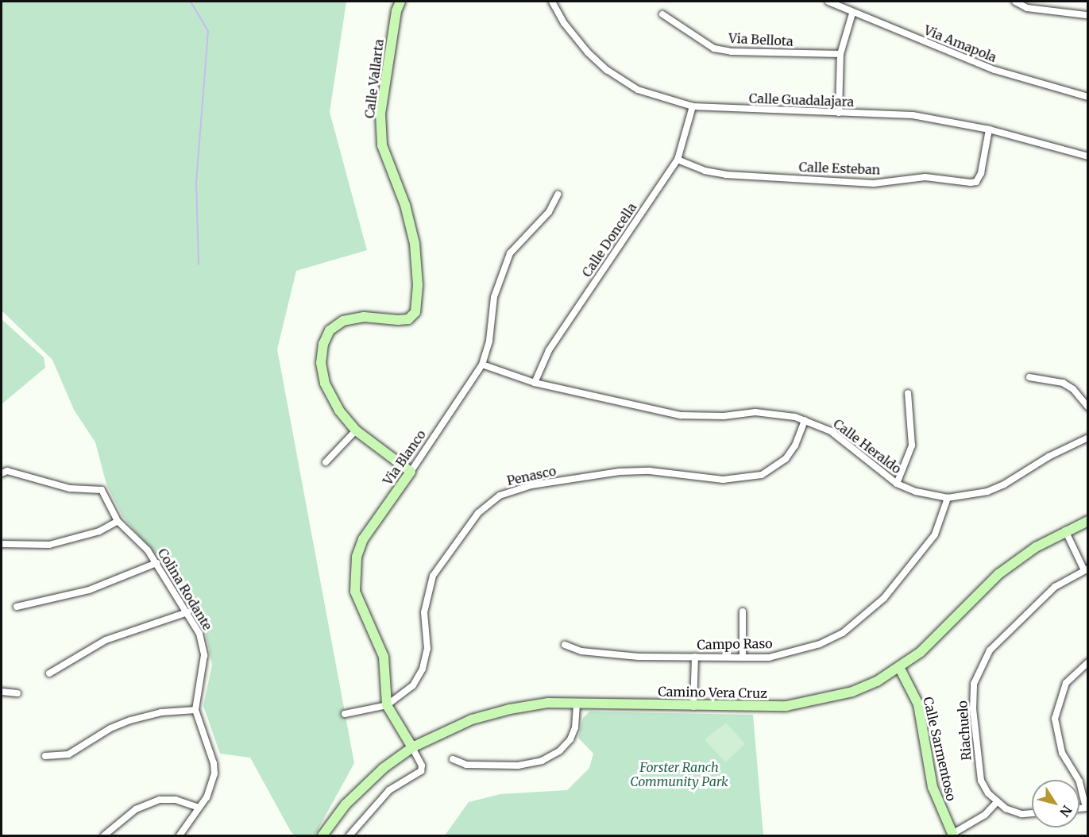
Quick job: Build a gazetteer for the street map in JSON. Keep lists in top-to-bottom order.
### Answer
{
  "streets": {
    "street": [
      "Via Bellota",
      "Via Amapola",
      "Calle Vallarta",
      "Calle Guadalajara",
      "Calle Esteban",
      "Calle Doncella",
      "Calle Heraldo",
      "Via Blanco",
      "Penasco",
      "Colina Rodante",
      "Campo Raso",
      "Camino Vera Cruz",
      "Riachuelo",
      "Calle Sarmentoso"
    ]
  },
  "crossings": [
    ["Calle Vallarta", "Via Blanco"],
    ["Calle Guadalajara", "Calle Esteban"],
    ["Calle Guadalajara", "Calle Doncella"],
    ["Calle Esteban", "Calle Doncella"],
    ["Calle Doncella", "Calle Heraldo"],
    ["Calle Heraldo", "Via Blanco"],
    ["Calle Heraldo", "Penasco"],
    ["Calle Heraldo", "Campo Raso"],
    ["Via Blanco", "Penasco"],
    ["Via Blanco", "Camino Vera Cruz"],
    ["Camino Vera Cruz", "Calle Sarmentoso"]
  ],
  "parks": ["Forster Ranch Community Park"],
  "north": "bottom right"
}
